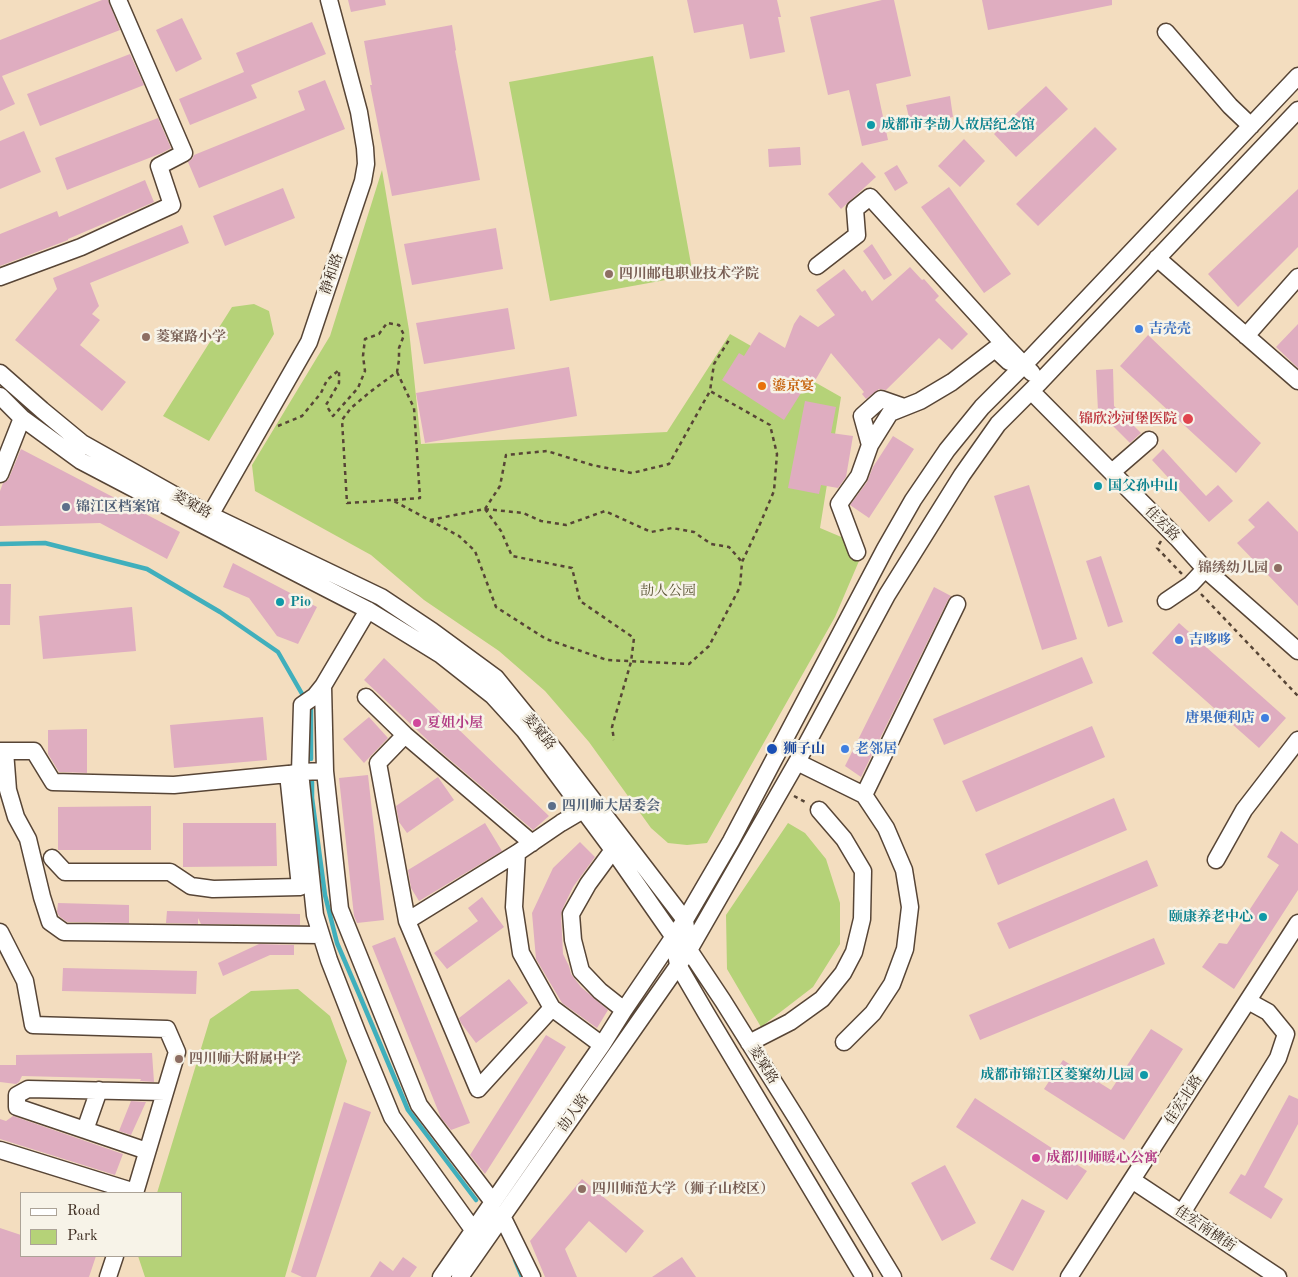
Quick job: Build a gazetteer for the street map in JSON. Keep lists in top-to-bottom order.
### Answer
{
  "streets": {
    "street": [
      "静和路",
      "菱窠路",
      "佳宏路",
      "佳宏北路",
      "劼人路",
      "佳宏南横街"
    ]
  },
  "crossings": [
    ["静和路", "菱窠路"],
    ["菱窠路", "劼人路"],
    ["佳宏路", "劼人路"],
    ["佳宏北路", "佳宏南横街"]
  ],
  "parks": ["劼人公园"],
  "places": [
    "成都市李劼人故居纪念馆",
    "四川邮电职业技术学院",
    "吉壳壳",
    "菱窠路小学",
    "鎏京宴",
    "锦欣沙河堡医院",
    "国父孙中山",
    "锦江区档案馆",
    "锦绣幼儿园",
    "Pio",
    "吉哆哆",
    "唐果便利店",
    "夏姐小屋",
    "狮子山",
    "老邻居",
    "四川师大居委会",
    "颐康养老中心",
    "四川师大附属中学",
    "成都市锦江区菱窠幼儿园",
    "成都川师暖心公寓",
    "四川师范大学（狮子山校区）"
  ],
  "legend": ["Road", "Park"]
}
